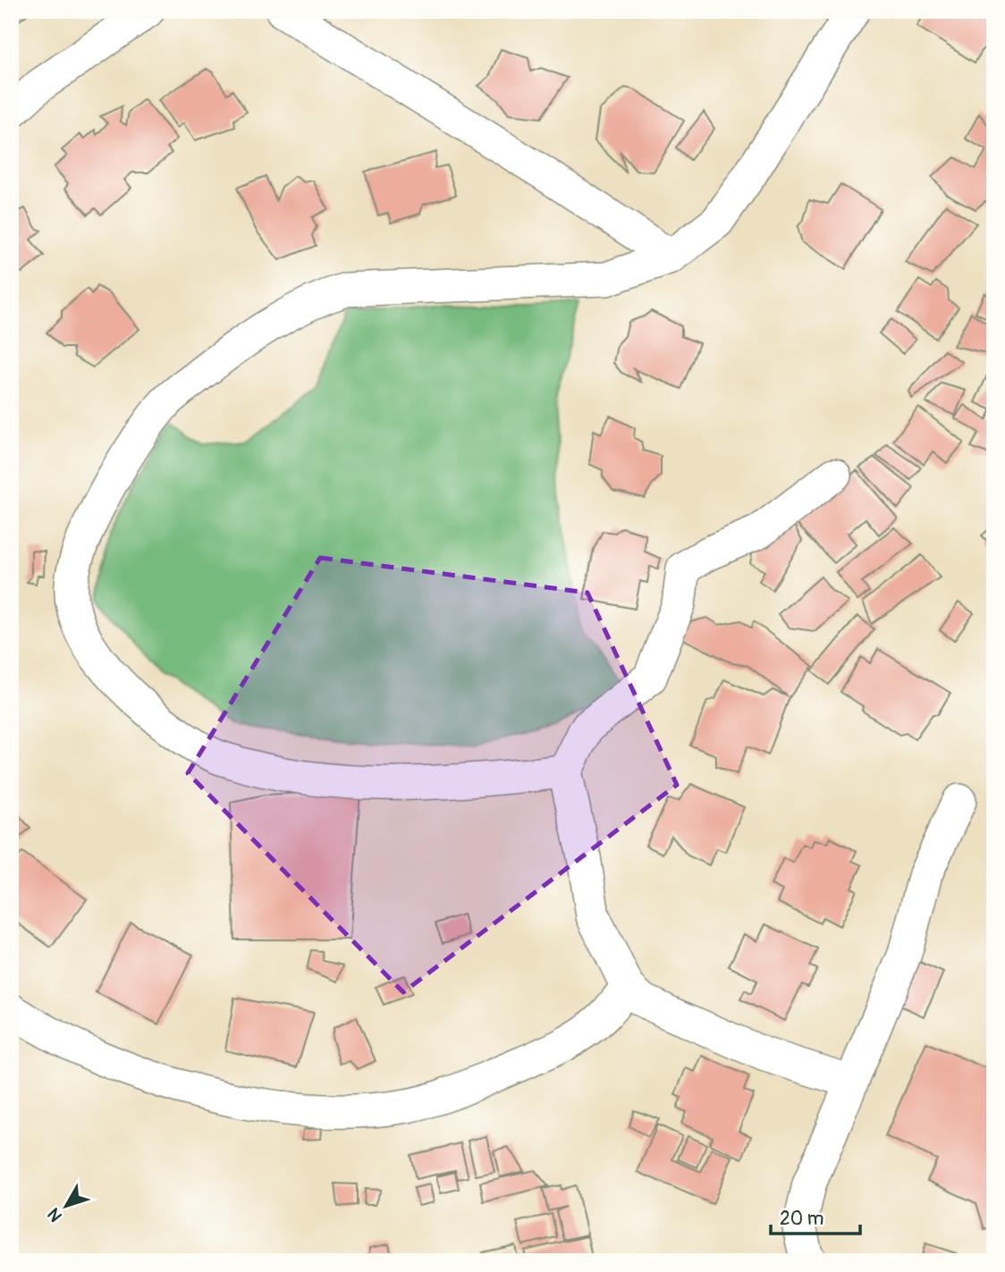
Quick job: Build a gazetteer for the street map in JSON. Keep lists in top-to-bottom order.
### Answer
{
  "scale_bar": "20 m",
  "north": "bottom left"
}
